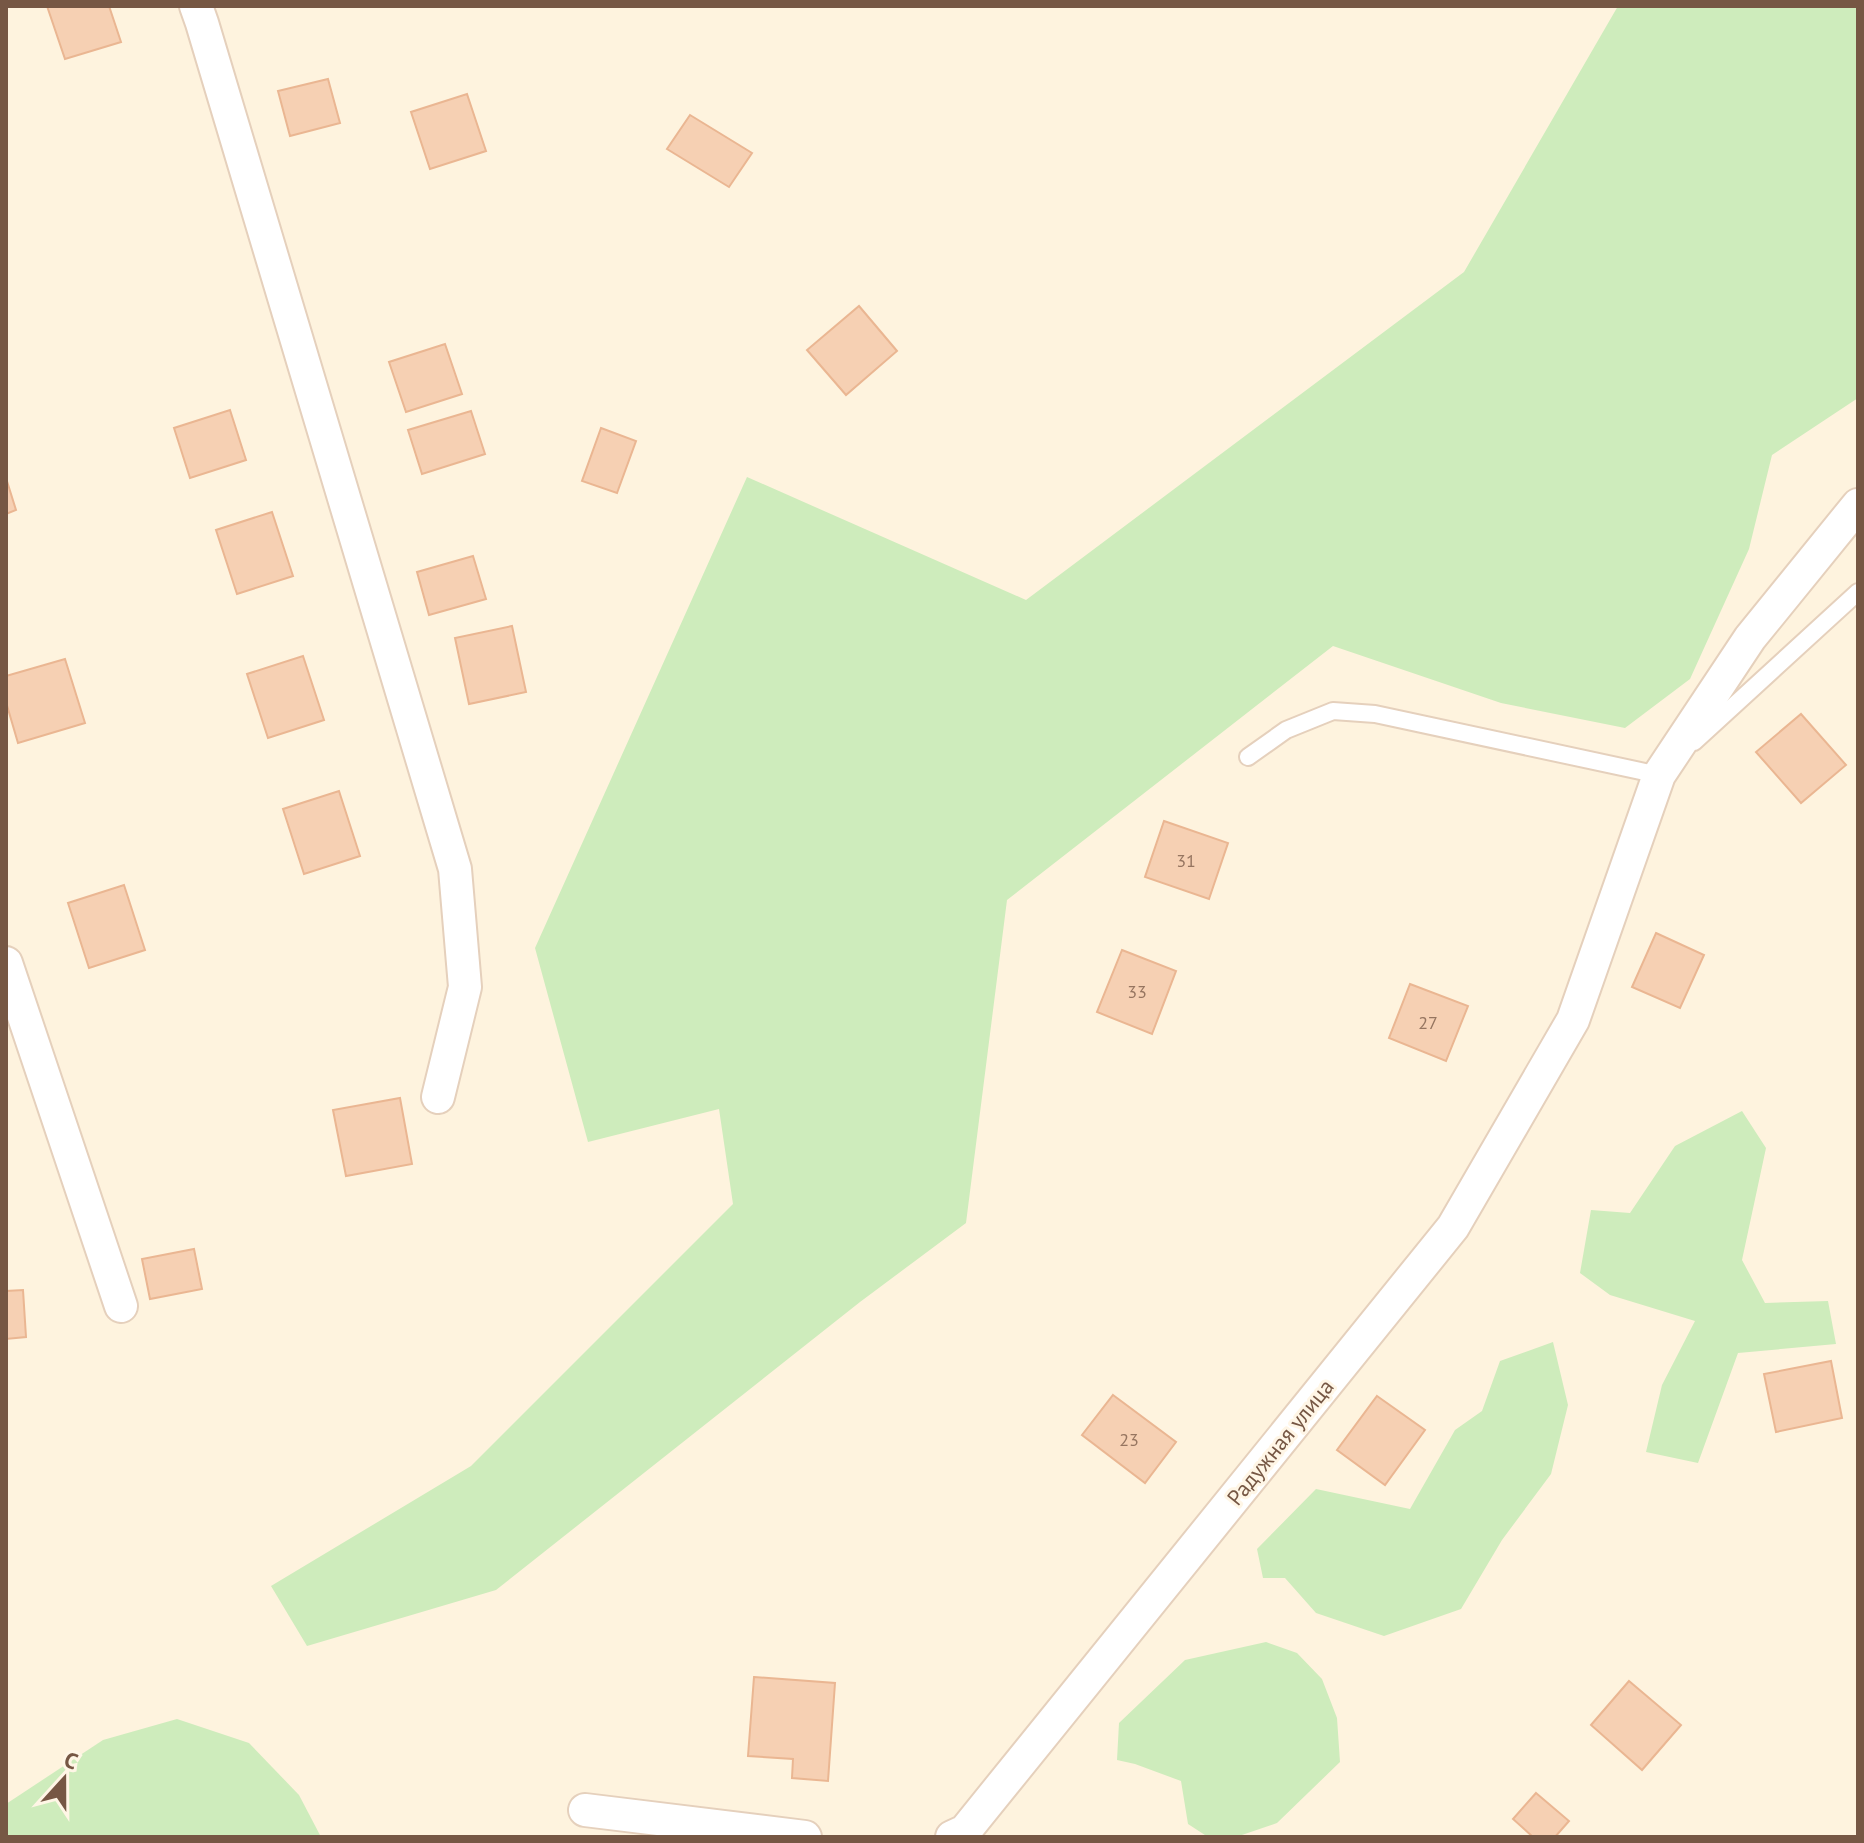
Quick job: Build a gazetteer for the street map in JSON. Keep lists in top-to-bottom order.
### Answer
{
  "streets": {
    "street": ["Радужная улица"]
  },
  "house_numbers": [
    "31",
    "33",
    "27",
    "23"
  ],
  "north": "top"
}
